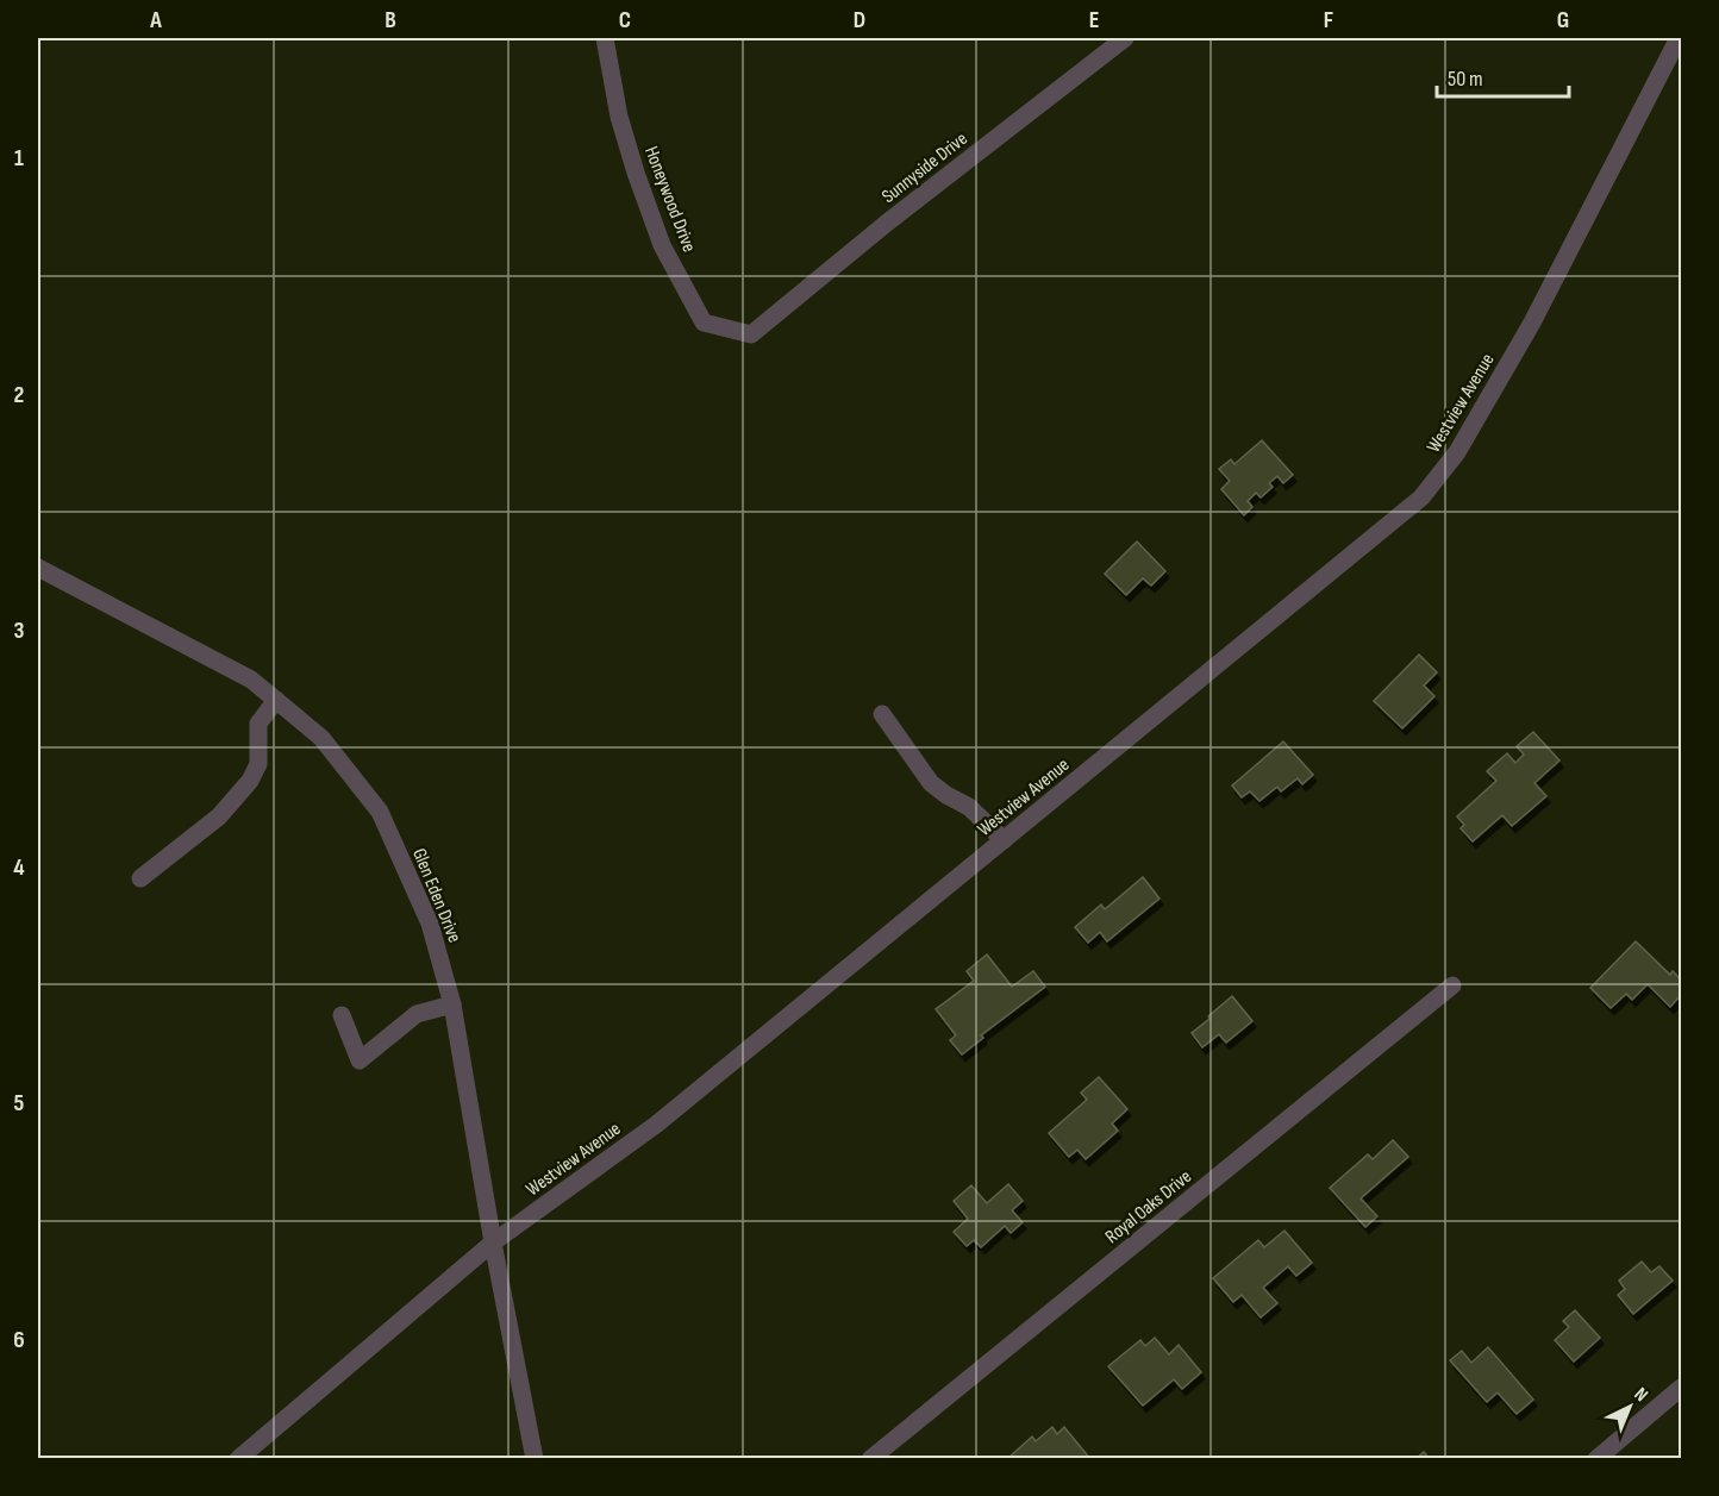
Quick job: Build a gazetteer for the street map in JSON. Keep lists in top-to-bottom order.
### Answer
{
  "streets": {
    "street": [
      "Sunnyside Drive",
      "Honeywood Drive",
      "Westview Avenue",
      "Glen Eden Drive",
      "Royal Oaks Drive"
    ]
  },
  "crossings": [
    ["Sunnyside Drive", "Honeywood Drive"],
    ["Westview Avenue", "Glen Eden Drive"]
  ],
  "scale_bar": "50 m",
  "north": "top right",
  "grid": {
    "columns": [
      "A",
      "B",
      "C",
      "D",
      "E",
      "F",
      "G"
    ],
    "rows": [
      "1",
      "2",
      "3",
      "4",
      "5",
      "6"
    ]
  }
}
